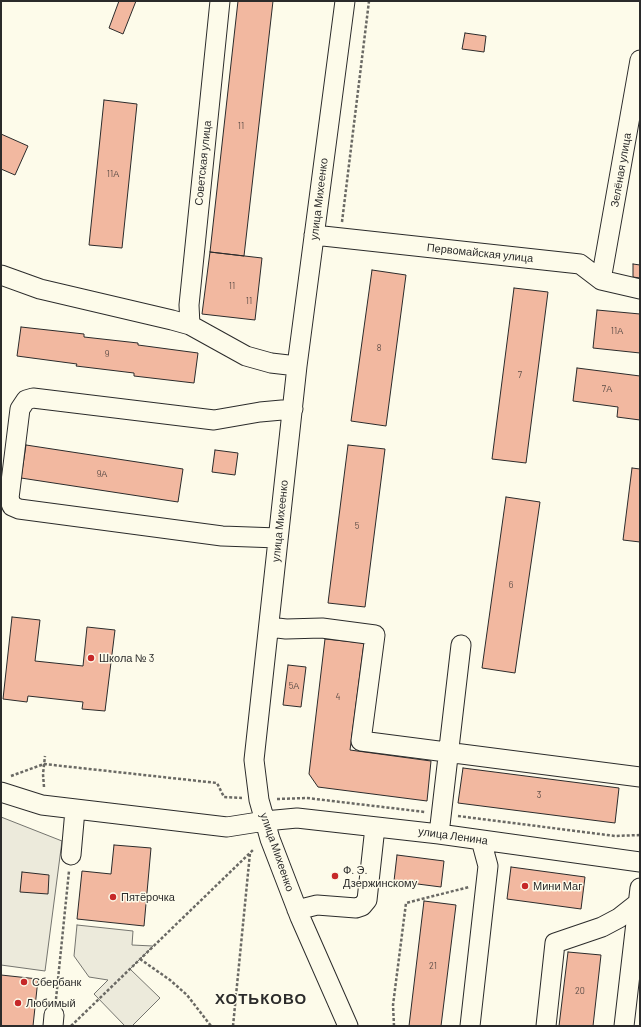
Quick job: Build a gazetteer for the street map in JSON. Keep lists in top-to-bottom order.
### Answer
{
  "streets": {
    "street": [
      "Советская улица",
      "Зелёная улица",
      "улица Михеенко",
      "Первомайская улица",
      "улица Ленина"
    ]
  },
  "crossings": [
    ["Зелёная улица", "Первомайская улица"],
    ["улица Михеенко", "Первомайская улица"],
    ["улица Михеенко", "улица Ленина"]
  ],
  "districts": ["ХОТЬКОВО"],
  "places": [
    "Школа № 3",
    "Ф. Э. Дзержинскому",
    "Мини Маг",
    "Пятёрочка",
    "Сбербанк",
    "Любимый"
  ],
  "house_numbers": [
    "11",
    "11А",
    "11",
    "11",
    "11А",
    "8",
    "9",
    "7",
    "7А",
    "9А",
    "5",
    "6",
    "5А",
    "4",
    "3",
    "21",
    "20"
  ]
}
